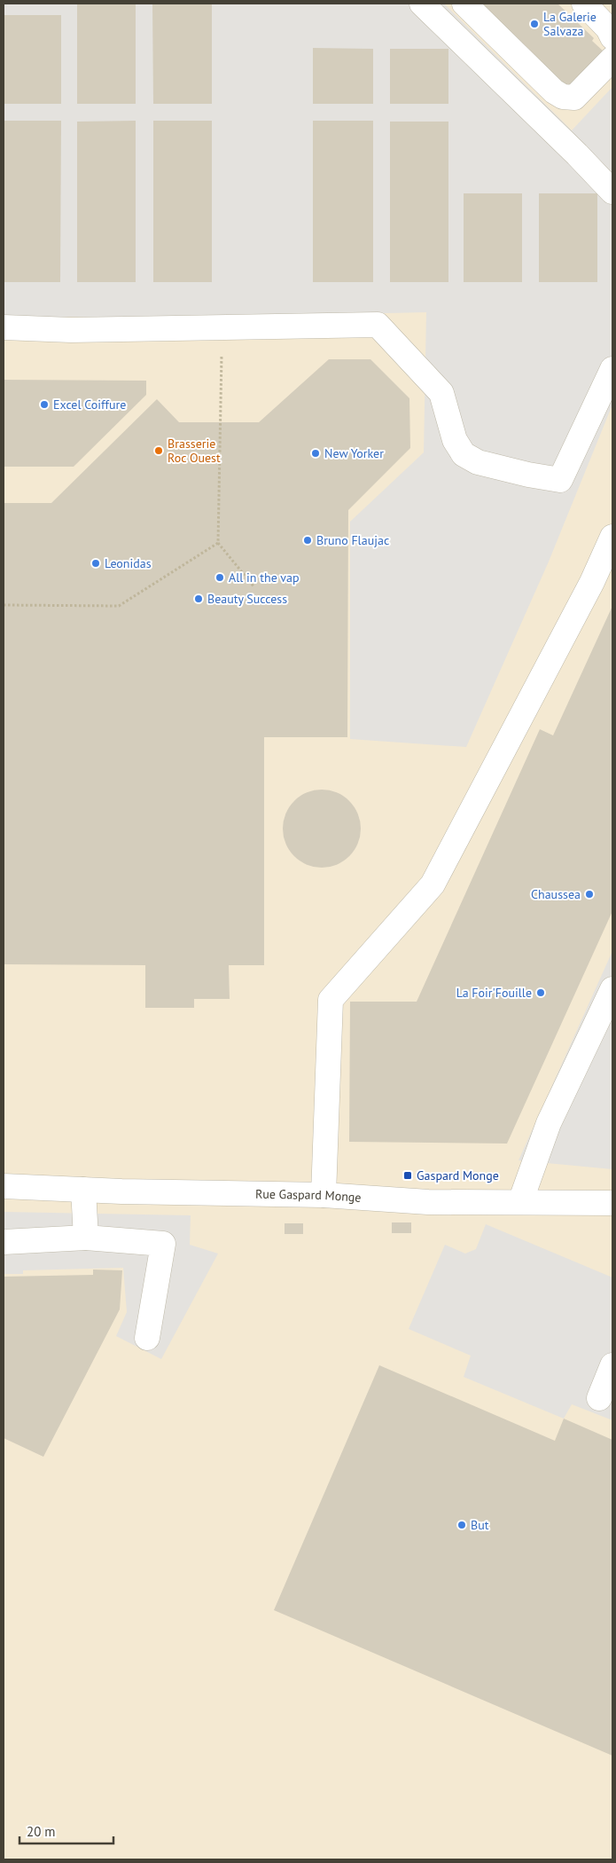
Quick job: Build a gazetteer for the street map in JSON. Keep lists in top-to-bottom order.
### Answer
{
  "streets": {
    "street": ["Rue Gaspard Monge"]
  },
  "places": {
    "other": [
      "La Galerie Salvaza",
      "Excel Coiffure",
      "Brasserie Roc Ouest",
      "New Yorker",
      "Bruno Flaujac",
      "Leonidas",
      "All in the vap",
      "Beauty Success",
      "Chaussea",
      "La Foir'Fouille",
      "But"
    ],
    "transit": ["Gaspard Monge"]
  },
  "scale_bar": "20 m"
}
